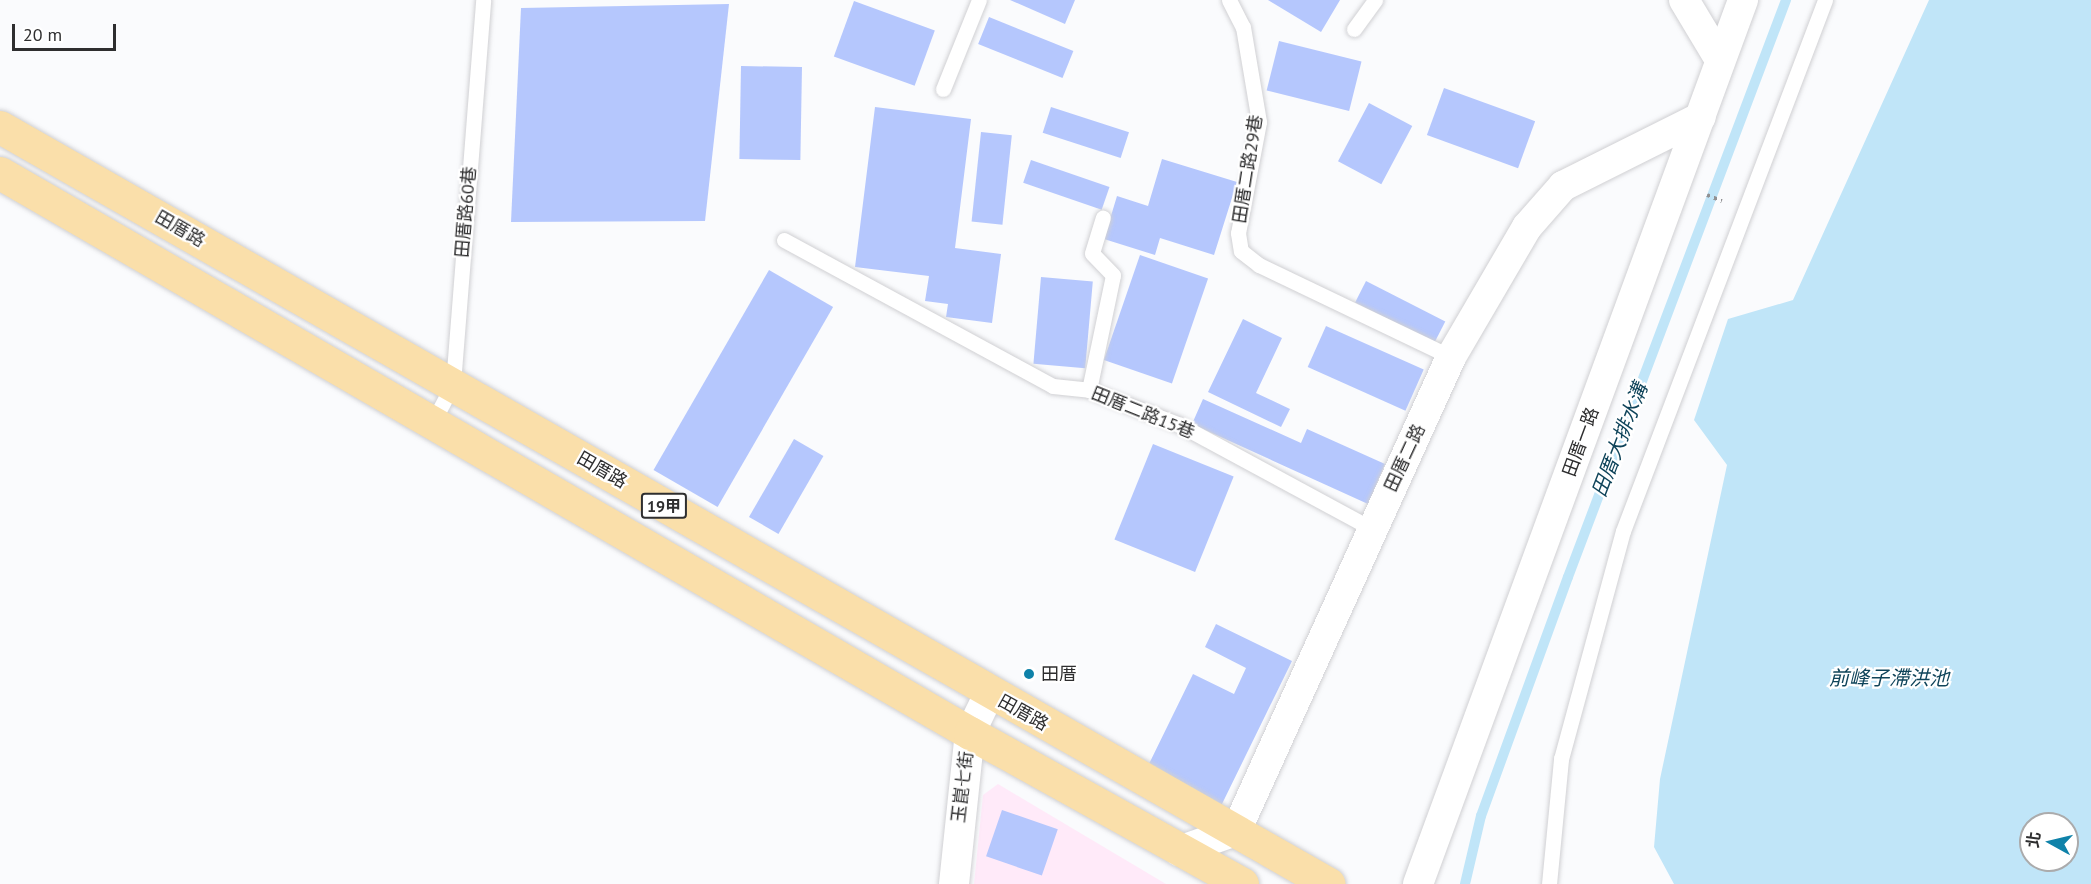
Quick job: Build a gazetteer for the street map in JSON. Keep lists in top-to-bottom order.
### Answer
{
  "streets": {
    "main road": ["田厝路", "19甲"],
    "street": ["田厝一路", "田厝二路", "玉崑七街"],
    "lane": ["田厝二路29巷", "田厝路60巷", "田厝二路15巷"]
  },
  "crossings": [
    ["田厝二路29巷", "田厝二路"],
    ["田厝路60巷", "田厝路"],
    ["田厝路60巷", "19甲"],
    ["田厝路", "田厝二路"],
    ["田厝路", "玉崑七街"],
    ["田厝二路15巷", "田厝二路"],
    ["田厝一路", "田厝二路"],
    ["19甲", "玉崑七街"]
  ],
  "water": ["田厝大排水溝", "前峰子滯洪池"],
  "places": ["田厝"],
  "scale_bar": "20 m",
  "north": "left"
}
